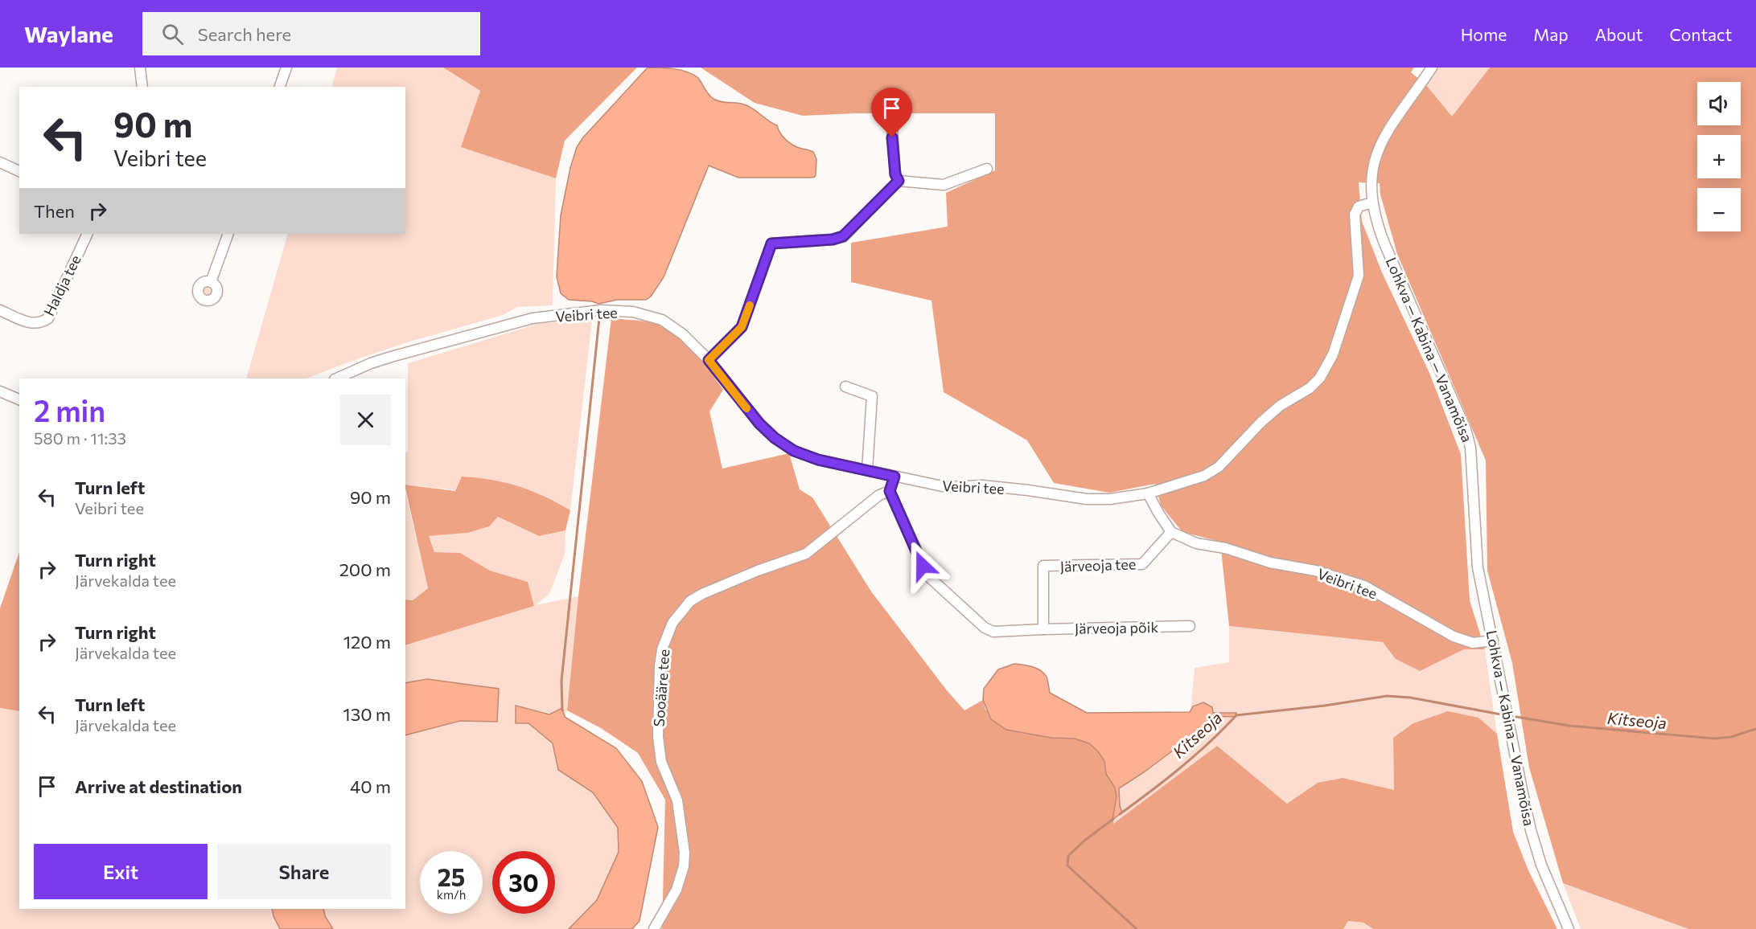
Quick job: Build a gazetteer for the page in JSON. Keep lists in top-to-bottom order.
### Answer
{
  "streets": {
    "street": [
      "Haldja tee",
      "Veibri tee",
      "Lohkva — Kabina — Vanamõisa",
      "Järveoja tee",
      "Järveoja põik",
      "Sooääre tee"
    ]
  },
  "crossings": [
    ["Veibri tee", "Lohkva — Kabina — Vanamõisa"],
    ["Veibri tee", "Järveoja tee"],
    ["Järveoja tee", "Järveoja põik"]
  ],
  "water": ["Kitseoja"],
  "page": {
    "header": "Waylane",
    "search": "Search here",
    "nav": [
      "Home",
      "Map",
      "About",
      "Contact"
    ],
    "map_buttons": ["+", "−"],
    "turn": ["90 m", "Veibri tee"],
    "then": "Then",
    "heading": ["2 min", "580 m · 11:33"],
    "list": [
      {
        "name": "Turn left",
        "note": "Veibri tee",
        "value": "90 m"
      },
      {
        "name": "Turn right",
        "note": "Järvekalda tee",
        "value": "200 m"
      },
      {
        "name": "Turn right",
        "note": "Järvekalda tee",
        "value": "120 m"
      },
      {
        "name": "Turn left",
        "note": "Järvekalda tee",
        "value": "130 m"
      },
      {
        "name": "Arrive at destination",
        "value": "40 m"
      }
    ],
    "buttons": ["Exit", "Share"],
    "speed": "25 km/h",
    "limit": "30"
  }
}
